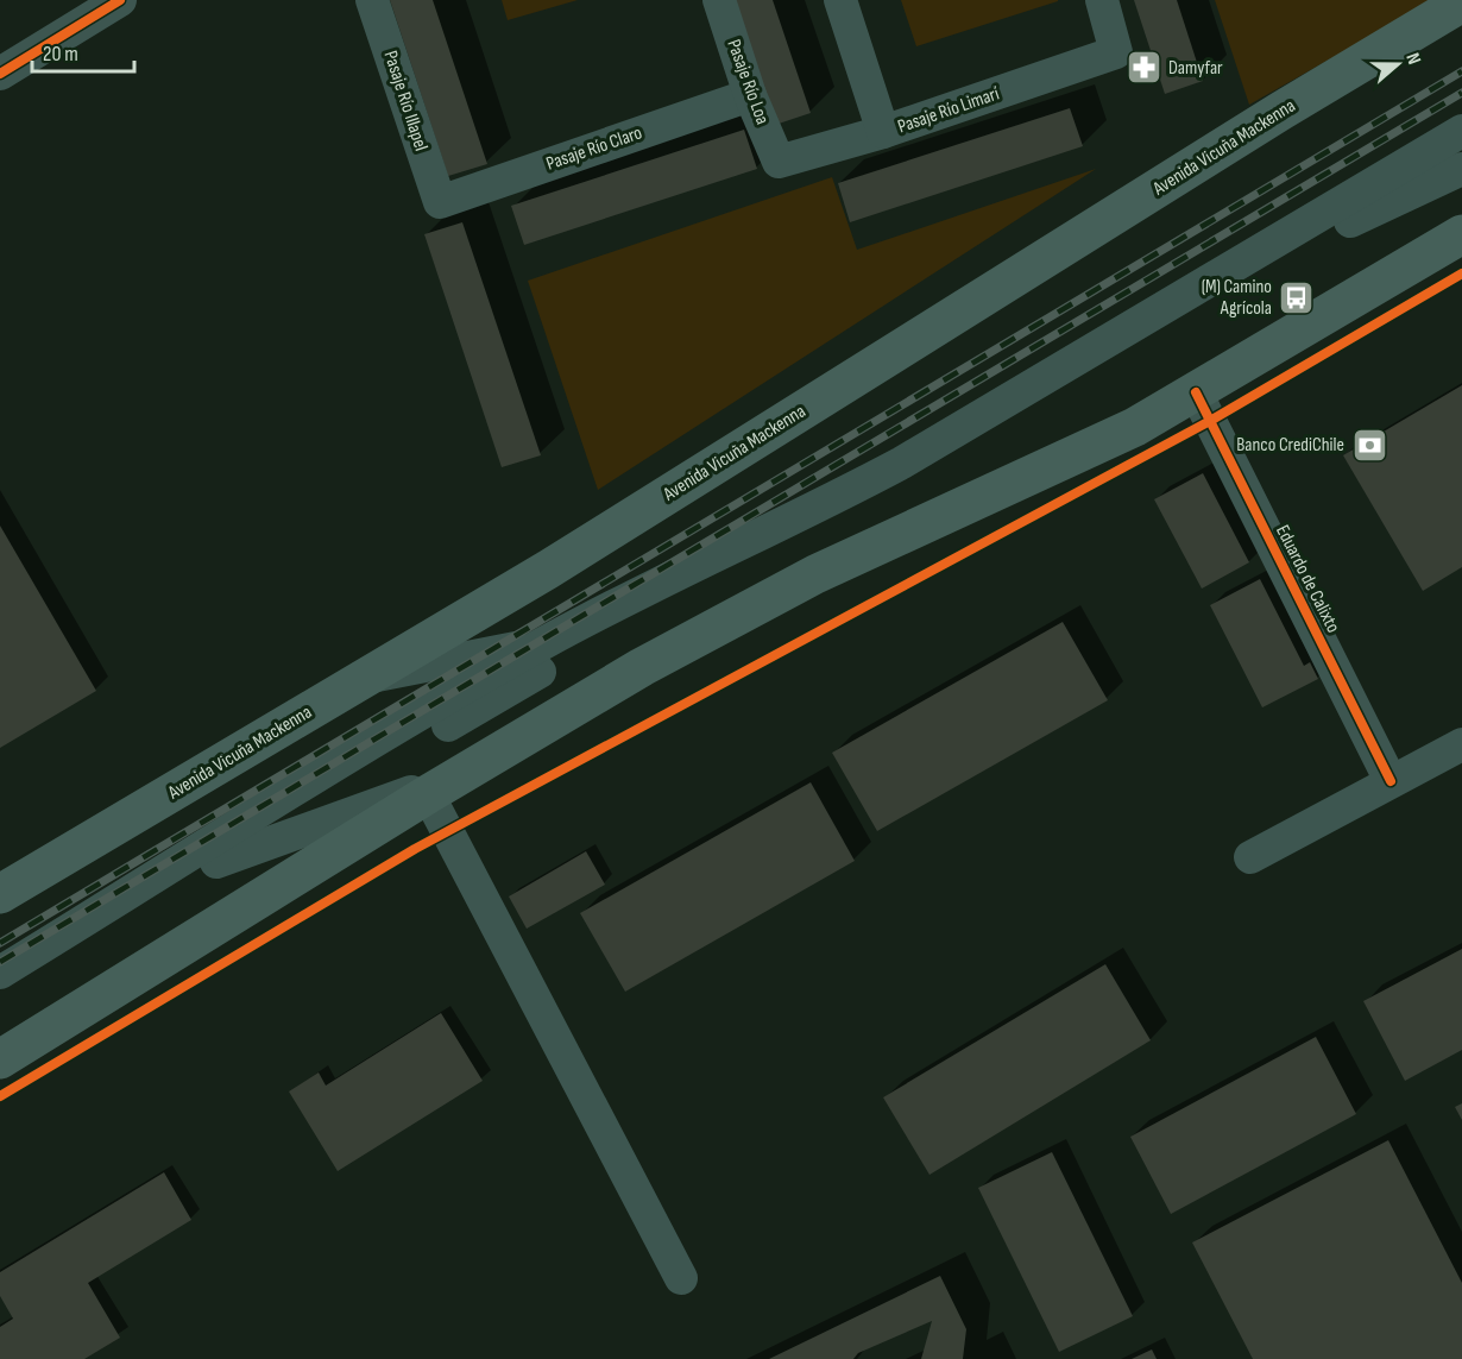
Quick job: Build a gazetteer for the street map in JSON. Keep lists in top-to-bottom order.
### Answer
{
  "streets": {
    "main road": ["Avenida Vicuña Mackenna"],
    "street": [
      "Pasaje Río Loa",
      "Pasaje Río Illapel",
      "Pasaje Río Limarí",
      "Pasaje Río Claro",
      "Eduardo de Calixto"
    ]
  },
  "crossings": [
    ["Pasaje Río Loa", "Pasaje Río Limarí"],
    ["Pasaje Río Loa", "Pasaje Río Claro"],
    ["Pasaje Río Illapel", "Pasaje Río Claro"]
  ],
  "places": {
    "pharmacy": ["Damyfar"],
    "bus stop": ["(M) Camino Agrícola"],
    "bank": ["Banco CrediChile"]
  },
  "scale_bar": "20 m",
  "north": "right"
}
